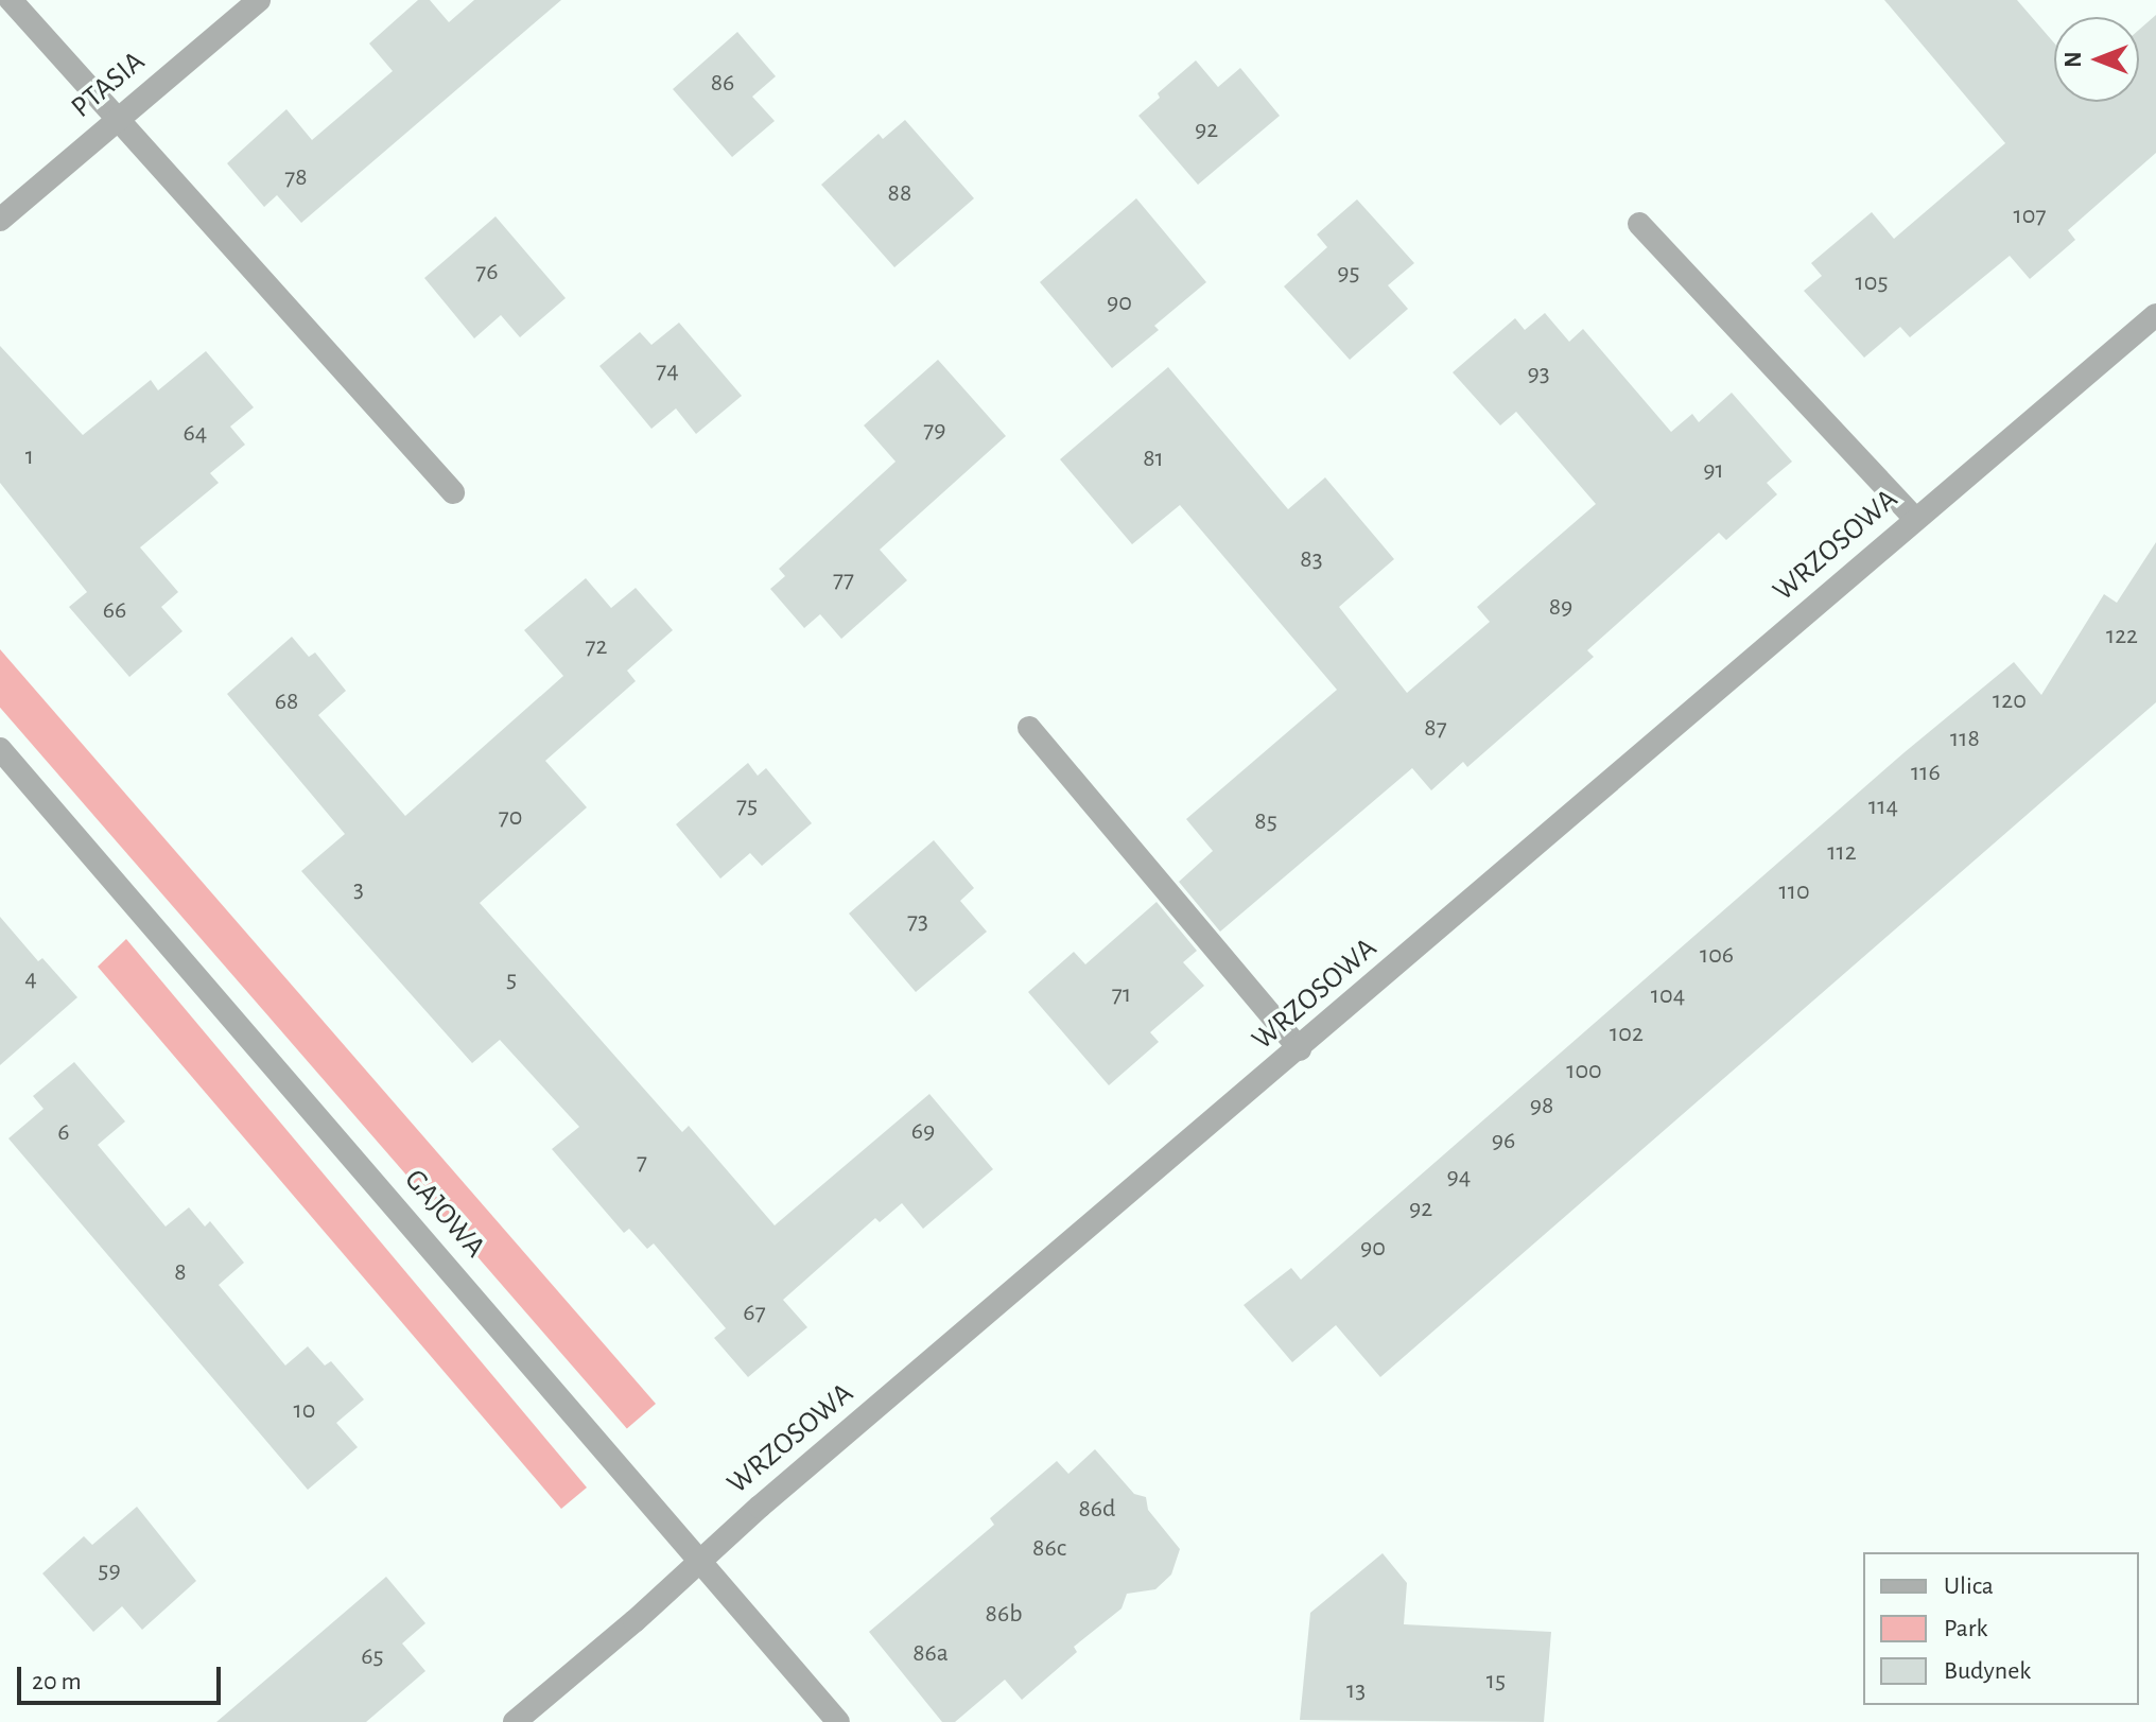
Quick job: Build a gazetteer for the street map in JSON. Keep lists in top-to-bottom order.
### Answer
{
  "streets": {
    "street": ["PTASIA", "WRZOSOWA", "GAJOWA"]
  },
  "crossings": [
    ["WRZOSOWA", "GAJOWA"]
  ],
  "house_numbers": [
    "86",
    "92",
    "78",
    "88",
    "107",
    "76",
    "95",
    "105",
    "90",
    "74",
    "93",
    "79",
    "64",
    "1",
    "81",
    "91",
    "83",
    "77",
    "89",
    "66",
    "122",
    "72",
    "120",
    "68",
    "87",
    "118",
    "116",
    "75",
    "114",
    "70",
    "85",
    "112",
    "3",
    "110",
    "73",
    "106",
    "4",
    "5",
    "71",
    "104",
    "102",
    "100",
    "98",
    "69",
    "6",
    "96",
    "7",
    "94",
    "92",
    "90",
    "8",
    "67",
    "10",
    "86d",
    "86c",
    "59",
    "86b",
    "86a",
    "65",
    "15",
    "13"
  ],
  "legend": ["Ulica", "Park", "Budynek"],
  "scale_bar": "20 m",
  "north": "left"
}
